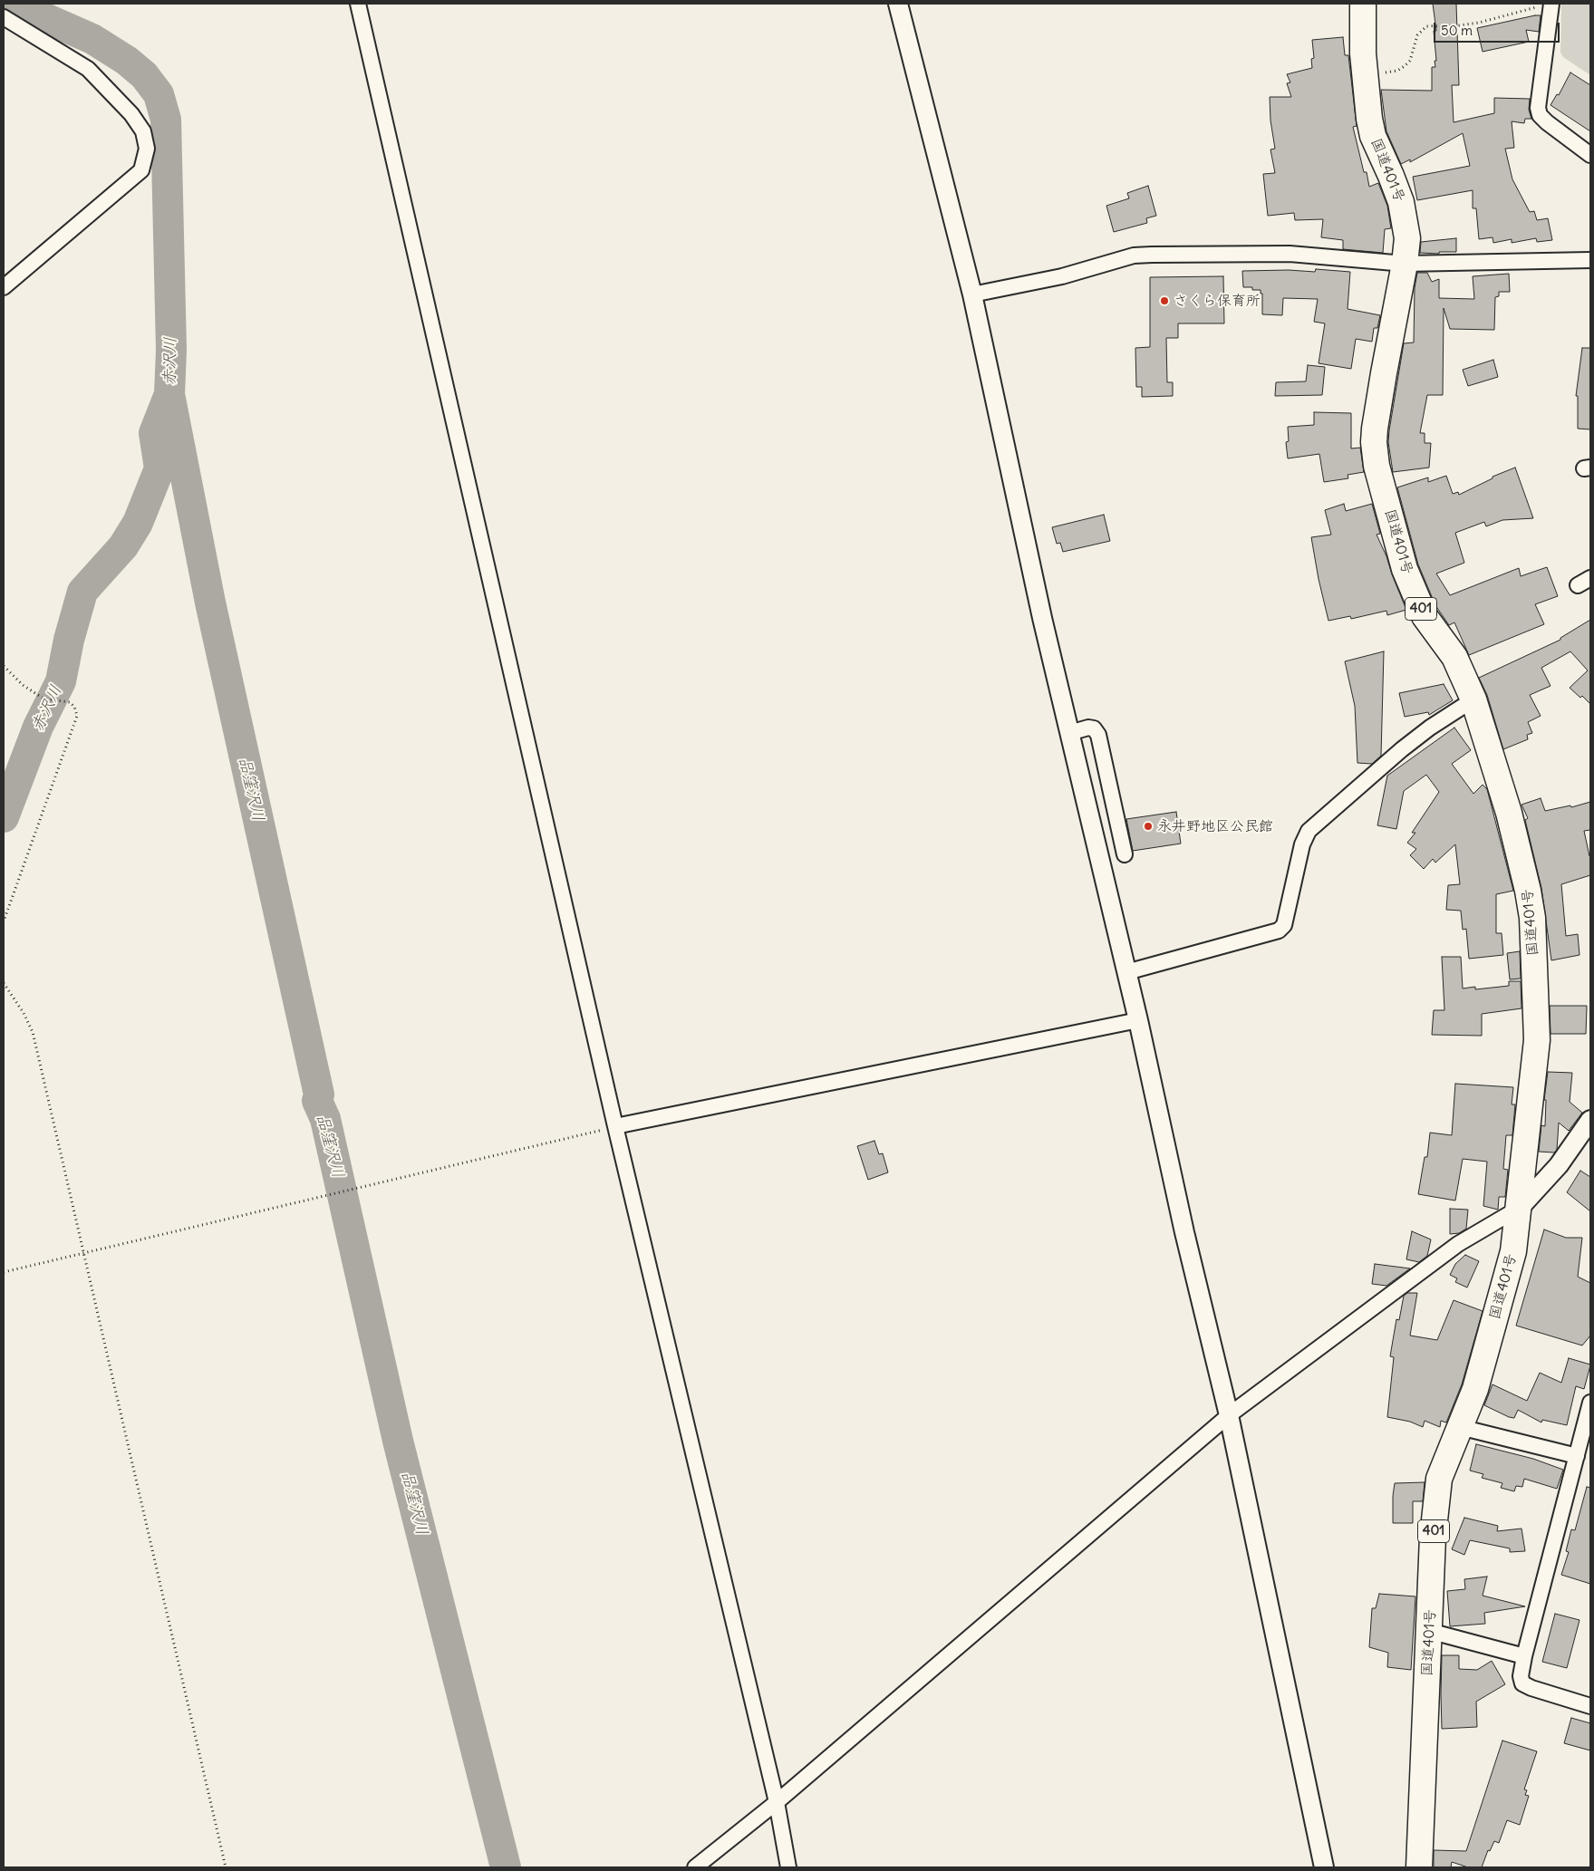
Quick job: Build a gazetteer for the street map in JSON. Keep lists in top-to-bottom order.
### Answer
{
  "streets": {
    "highway": ["国道401号", "401"]
  },
  "water": ["赤沢川", "品窪沢川"],
  "places": ["さくら保育所", "永井野地区公民館"],
  "scale_bar": "50 m"
}
